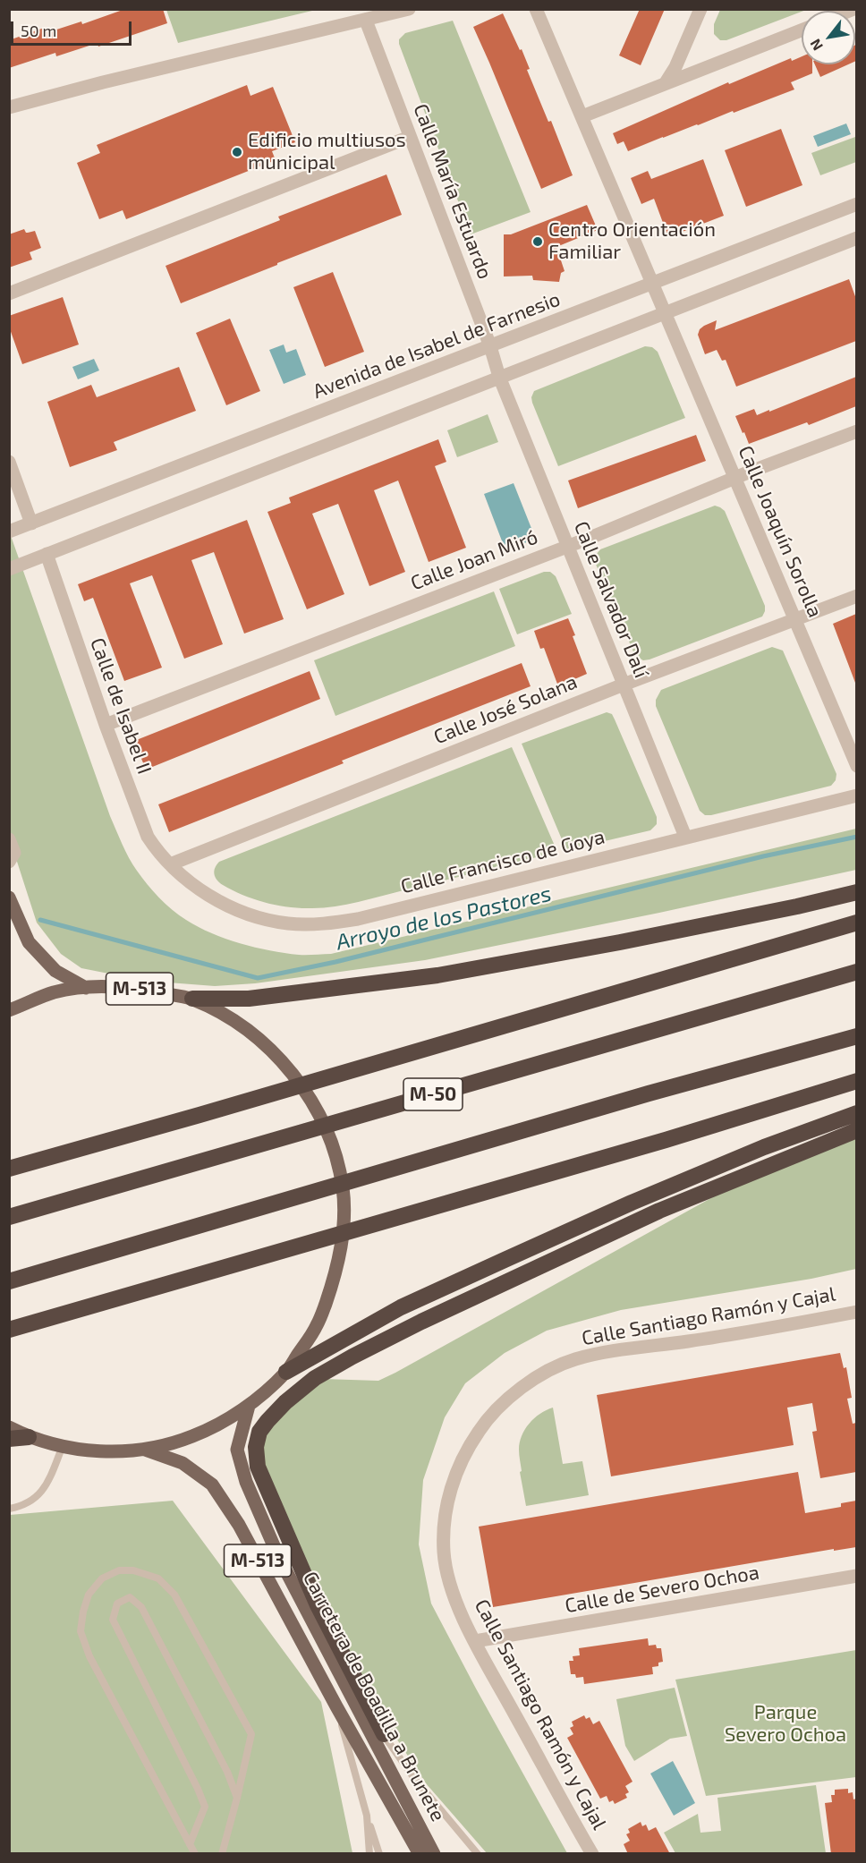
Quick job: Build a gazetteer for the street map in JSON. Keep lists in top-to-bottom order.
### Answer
{
  "streets": {
    "highway": ["M-50"],
    "main road": ["M-513", "Carretera de Boadilla a Brunete"],
    "street": [
      "Calle María Estuardo",
      "Avenida de Isabel de Farnesio",
      "Calle Joaquín Sorolla",
      "Calle Joan Miró",
      "Calle Salvador Dalí",
      "Calle de Isabel II",
      "Calle José Solana",
      "Calle Francisco de Goya",
      "Calle Santiago Ramón y Cajal",
      "Calle de Severo Ochoa"
    ]
  },
  "crossings": [
    ["Calle María Estuardo", "Avenida de Isabel de Farnesio"],
    ["Calle María Estuardo", "Calle Salvador Dalí"],
    ["Avenida de Isabel de Farnesio", "Calle Joaquín Sorolla"],
    ["Calle Joaquín Sorolla", "Calle Joan Miró"],
    ["Calle Joaquín Sorolla", "Calle José Solana"],
    ["Calle Joan Miró", "Calle Salvador Dalí"],
    ["Calle Joan Miró", "Calle de Isabel II"],
    ["Calle Salvador Dalí", "Calle José Solana"],
    ["Calle Salvador Dalí", "Calle Francisco de Goya"],
    ["Calle de Isabel II", "Calle José Solana"],
    ["Calle de Isabel II", "Calle Francisco de Goya"],
    ["Calle José Solana", "Calle Francisco de Goya"],
    ["M-513", "Carretera de Boadilla a Brunete"],
    ["Calle Santiago Ramón y Cajal", "Calle de Severo Ochoa"]
  ],
  "water": ["Arroyo de los Pastores"],
  "parks": ["Parque Severo Ochoa"],
  "places": ["Edificio multiusos municipal", "Centro Orientación Familiar"],
  "scale_bar": "50 m",
  "north": "bottom left"
}
